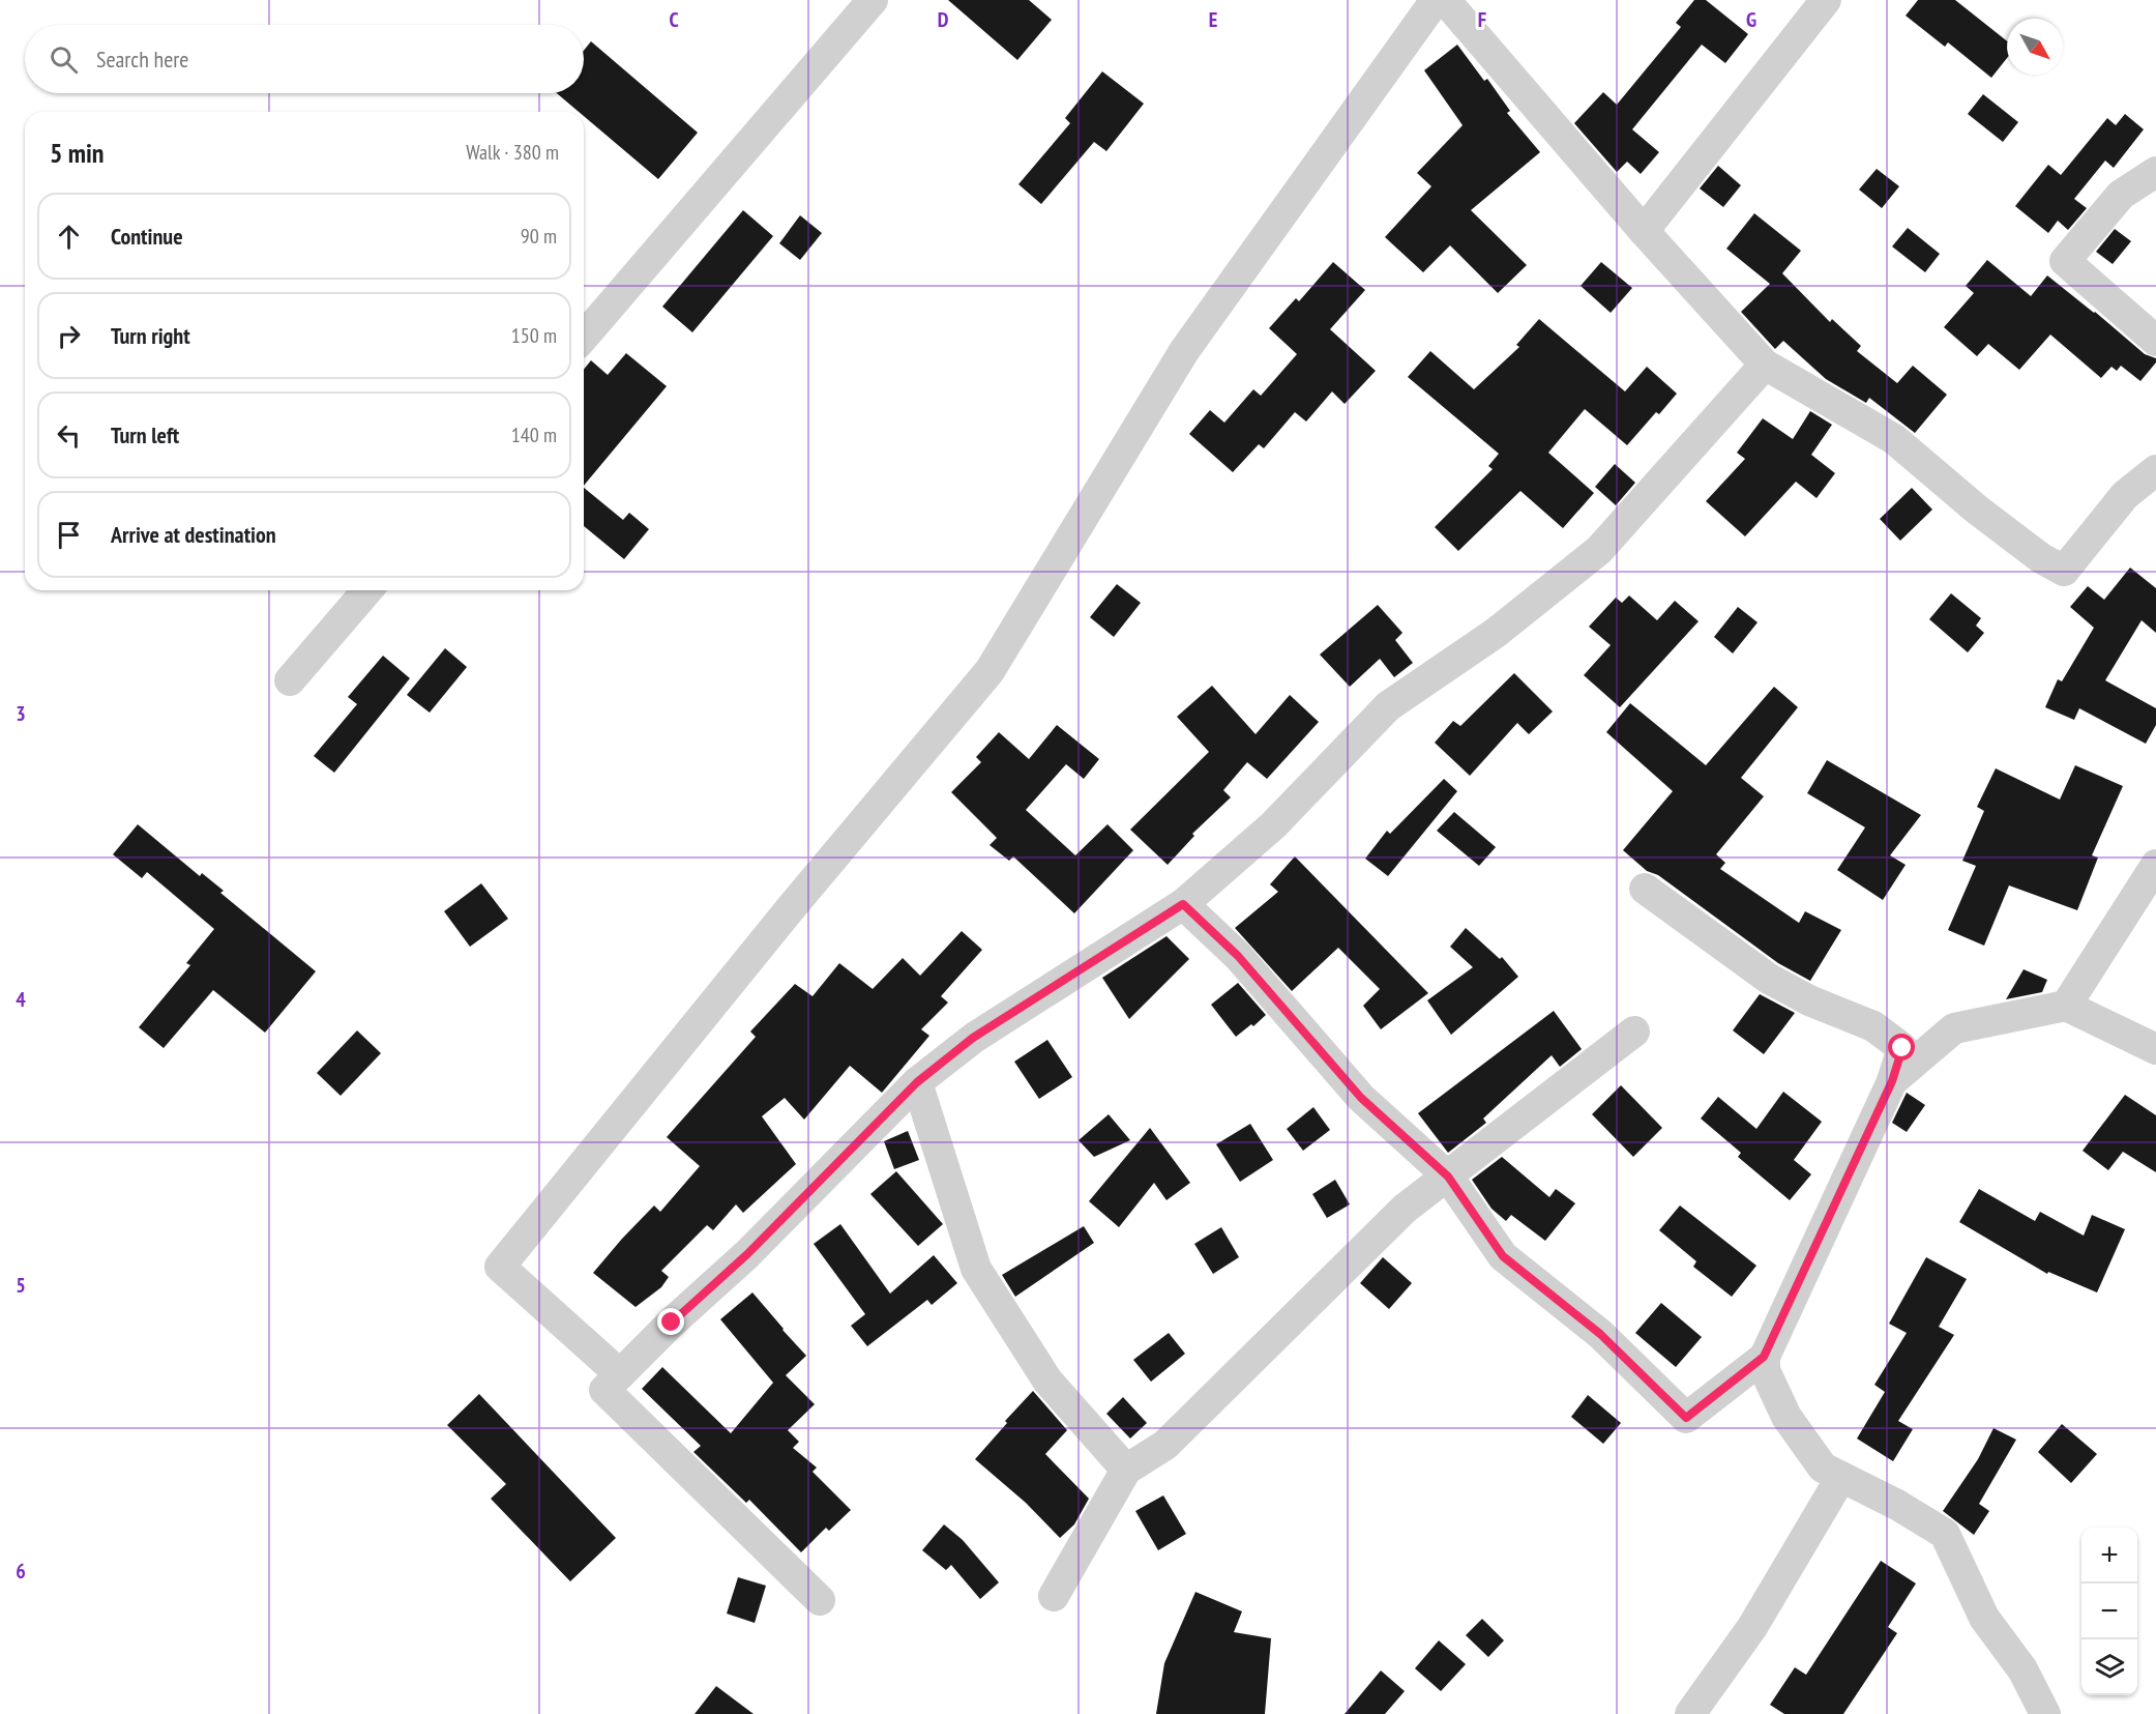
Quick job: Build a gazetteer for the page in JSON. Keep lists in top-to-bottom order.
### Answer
{
  "north": "bottom right",
  "page": {
    "search": "Search here",
    "heading": ["5 min", "Walk · 380 m"],
    "list": [
      ["Continue", "90 m"],
      ["Turn right", "150 m"],
      ["Turn left", "140 m"],
      "Arrive at destination"
    ],
    "map_buttons": ["+", "−"]
  },
  "grid": {
    "columns": [
      "C",
      "D",
      "E",
      "F",
      "G"
    ],
    "rows": [
      "3",
      "4",
      "5",
      "6"
    ]
  }
}
